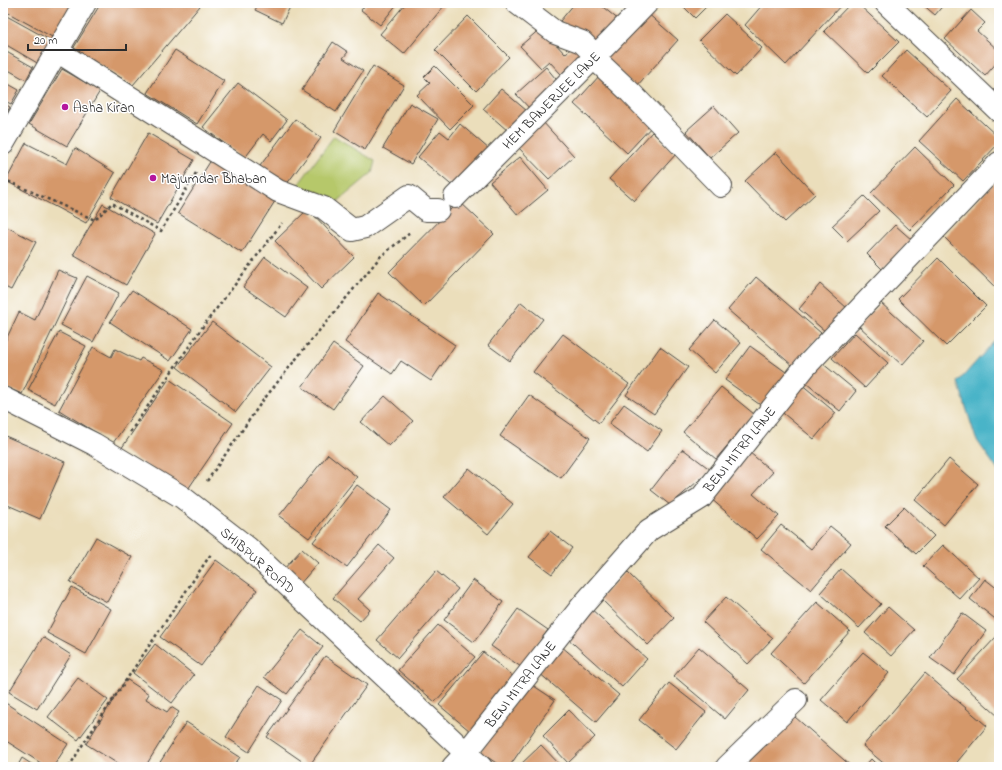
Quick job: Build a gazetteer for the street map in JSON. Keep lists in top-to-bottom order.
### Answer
{
  "streets": {
    "street": ["HEM BANERJEE LANE", "BENI MITRA LANE", "SHIBPUR ROAD"]
  },
  "crossings": [
    ["BENI MITRA LANE", "SHIBPUR ROAD"]
  ],
  "places": ["Asha Kiran", "Majumdar Bhaban"],
  "scale_bar": "20 m"
}
